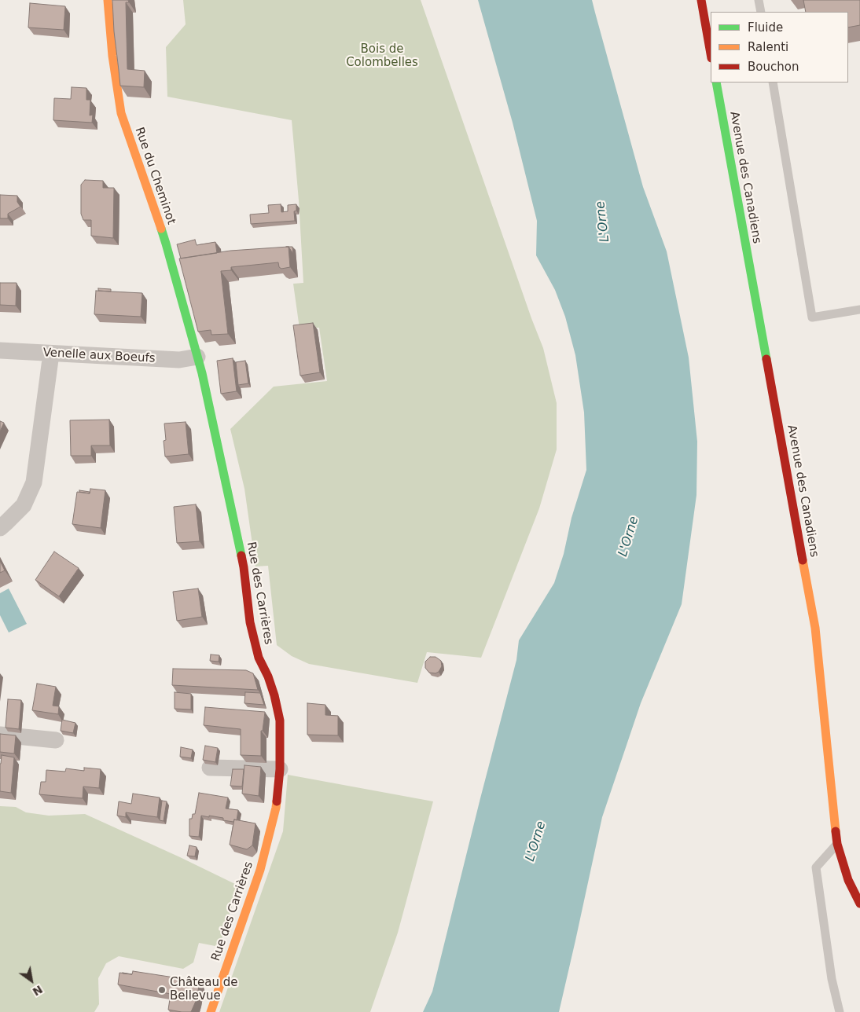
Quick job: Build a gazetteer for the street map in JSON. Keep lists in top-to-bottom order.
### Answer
{
  "streets": {
    "street": [
      "Rue du Cheminot",
      "Avenue des Canadiens",
      "Venelle aux Boeufs",
      "Rue des Carrières"
    ]
  },
  "crossings": [
    ["Rue du Cheminot", "Venelle aux Boeufs"],
    ["Rue du Cheminot", "Rue des Carrières"],
    ["Venelle aux Boeufs", "Rue des Carrières"]
  ],
  "water": ["L'Orne"],
  "parks": ["Bois de Colombelles"],
  "places": ["Château de Bellevue"],
  "legend": ["Fluide", "Ralenti", "Bouchon"],
  "north": "bottom right"
}
